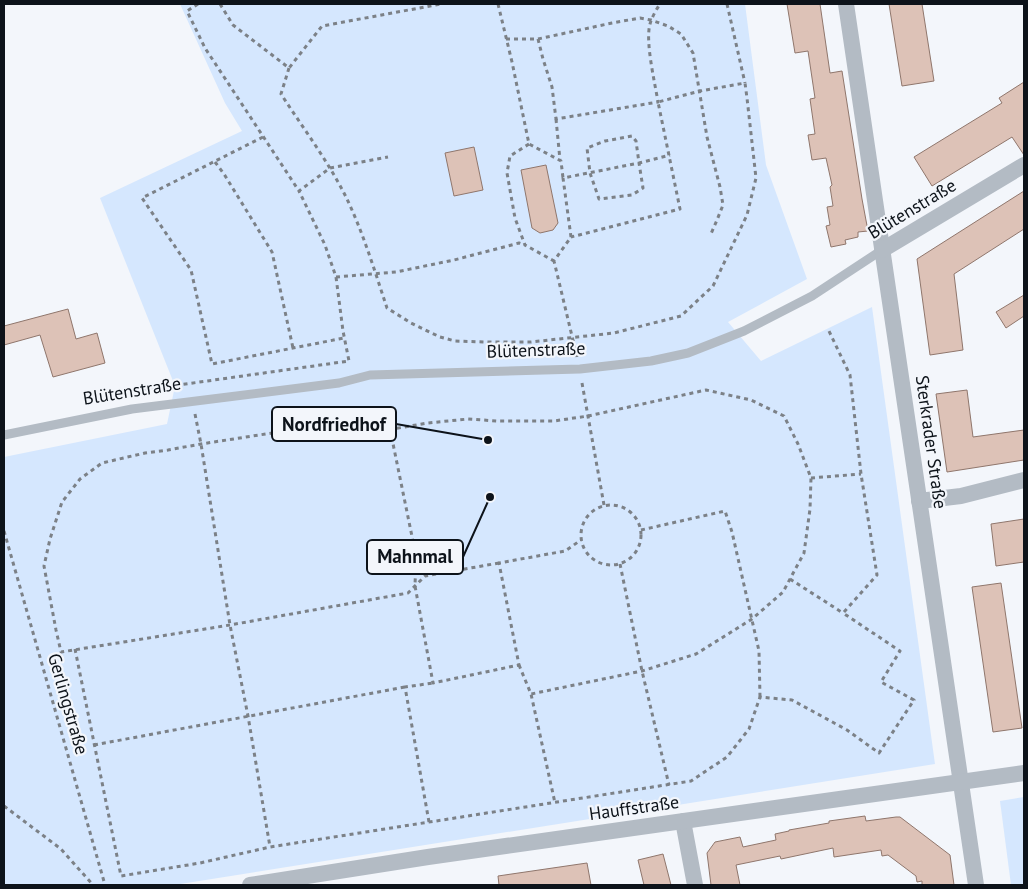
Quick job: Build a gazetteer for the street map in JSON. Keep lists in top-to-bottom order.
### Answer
{
  "streets": {
    "street": ["Blütenstraße", "Sterkrader Straße", "Hauffstraße"],
    "path": ["Gerlingstraße"]
  },
  "crossings": [
    ["Blütenstraße", "Sterkrader Straße"],
    ["Sterkrader Straße", "Hauffstraße"]
  ],
  "places": ["Nordfriedhof", "Mahnmal"]
}
